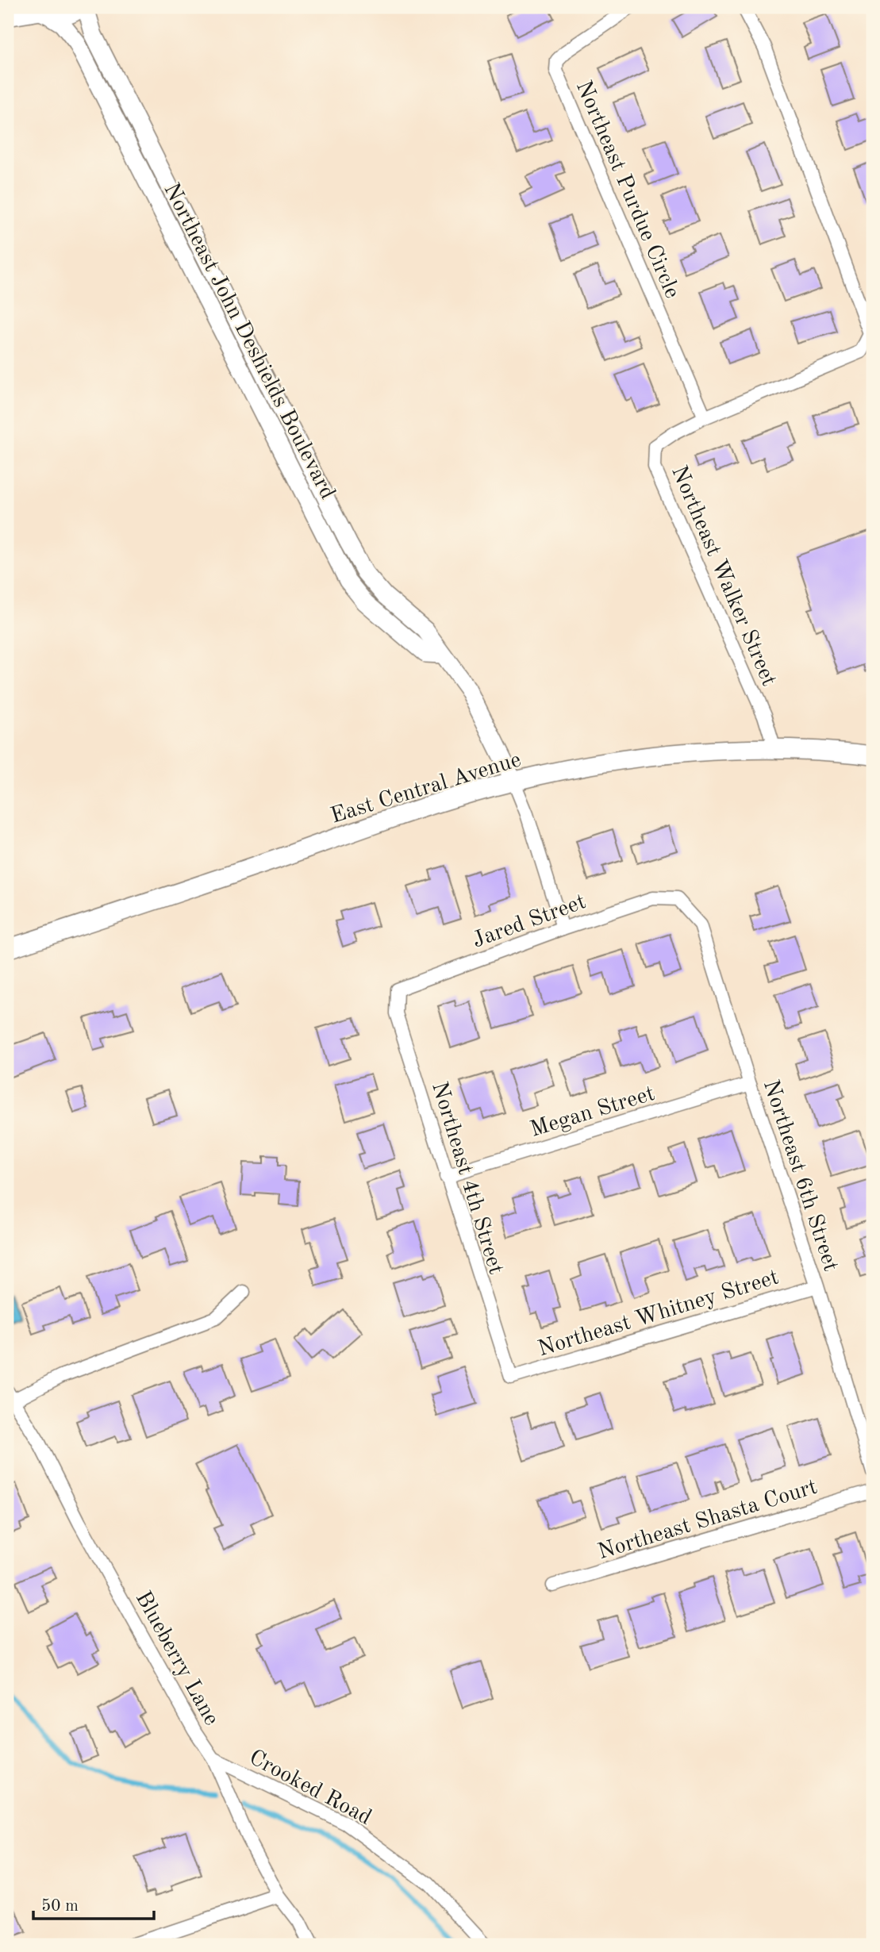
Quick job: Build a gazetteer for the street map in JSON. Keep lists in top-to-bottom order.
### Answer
{
  "streets": {
    "main road": ["East Central Avenue"],
    "street": [
      "Northeast Purdue Circle",
      "Northeast John Deshields Boulevard",
      "Northeast Walker Street",
      "Jared Street",
      "Megan Street",
      "Northeast 6th Street",
      "Northeast 4th Street",
      "Northeast Whitney Street",
      "Northeast Shasta Court",
      "Blueberry Lane",
      "Crooked Road"
    ]
  },
  "crossings": [
    ["Northeast Purdue Circle", "Northeast Walker Street"],
    ["Northeast John Deshields Boulevard", "East Central Avenue"],
    ["Northeast Walker Street", "East Central Avenue"],
    ["Jared Street", "Northeast 6th Street"],
    ["Jared Street", "Northeast 4th Street"],
    ["Megan Street", "Northeast 6th Street"],
    ["Megan Street", "Northeast 4th Street"],
    ["Northeast 6th Street", "Northeast Whitney Street"],
    ["Northeast 4th Street", "Northeast Whitney Street"],
    ["Blueberry Lane", "Crooked Road"]
  ],
  "scale_bar": "50 m"
}
